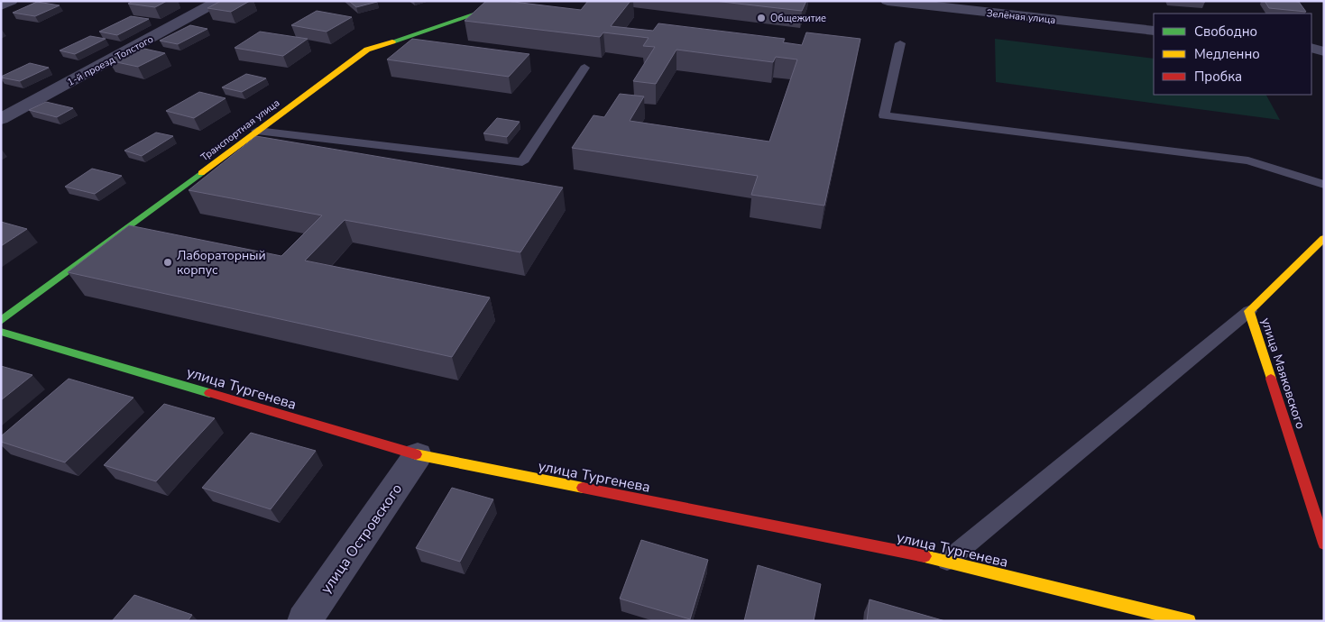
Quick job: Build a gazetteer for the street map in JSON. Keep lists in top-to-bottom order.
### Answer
{
  "streets": {
    "street": [
      "Зелёная улица",
      "1-й проезд Толстого",
      "Транспортная улица",
      "улица Маяковского",
      "улица Тургенева",
      "улица Островского"
    ]
  },
  "crossings": [
    ["улица Тургенева", "улица Островского"]
  ],
  "places": ["Общежитие", "Лабораторный корпус"],
  "legend": ["Свободно", "Медленно", "Пробка"]
}
